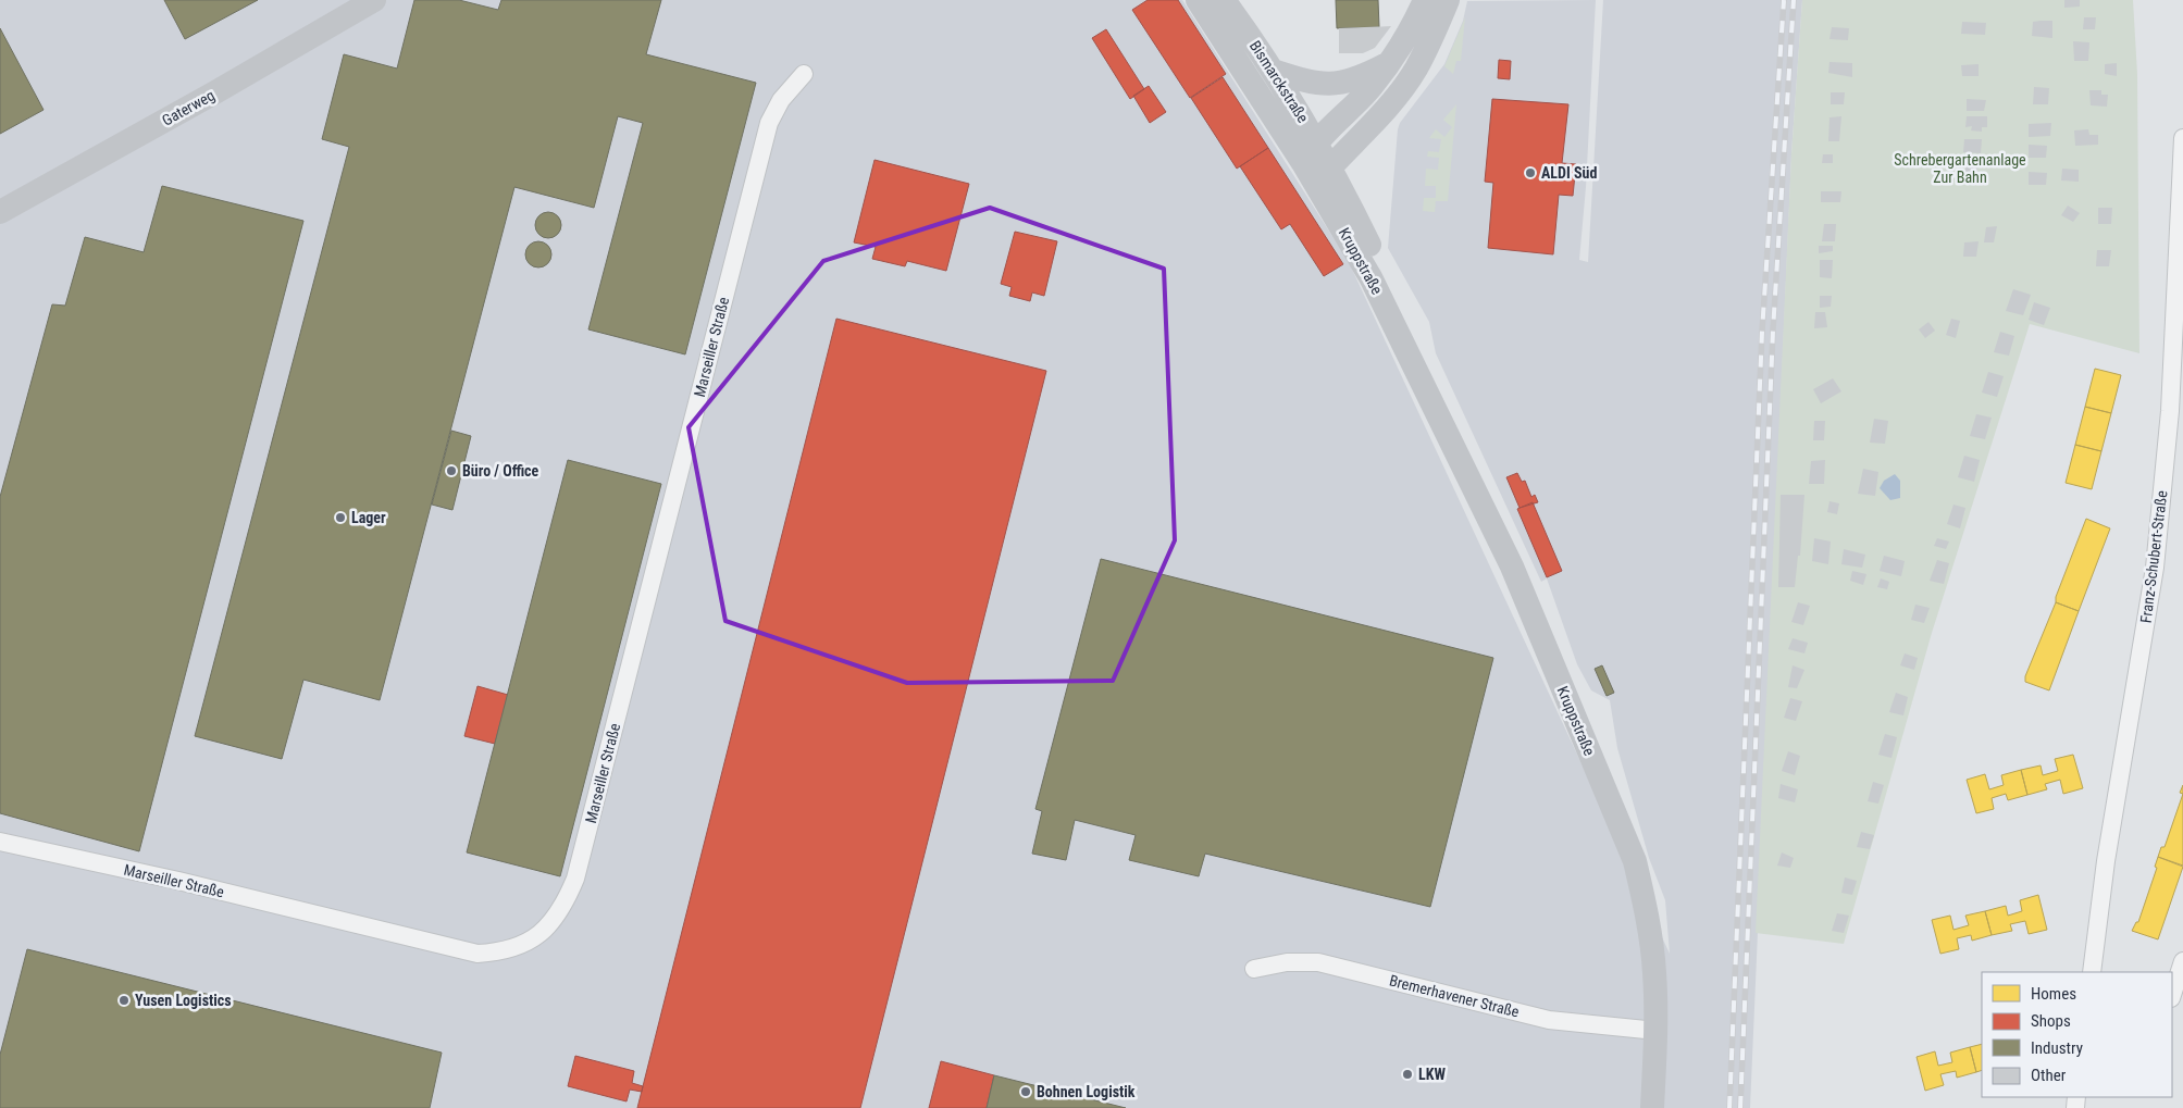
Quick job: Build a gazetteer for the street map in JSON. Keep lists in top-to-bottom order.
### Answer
{
  "streets": {
    "street": [
      "Bismarckstraße",
      "Gaterweg",
      "Kruppstraße",
      "Marseiller Straße",
      "Franz-Schubert-Straße",
      "Bremerhavener Straße"
    ]
  },
  "crossings": [
    ["Bismarckstraße", "Kruppstraße"],
    ["Kruppstraße", "Bremerhavener Straße"]
  ],
  "parks": ["Schrebergartenanlage Zur Bahn"],
  "places": [
    "ALDI Süd",
    "Büro / Office",
    "Lager",
    "Yusen Logistics",
    "LKW",
    "Bohnen Logistik"
  ],
  "legend": [
    "Homes",
    "Shops",
    "Industry",
    "Other"
  ]
}
